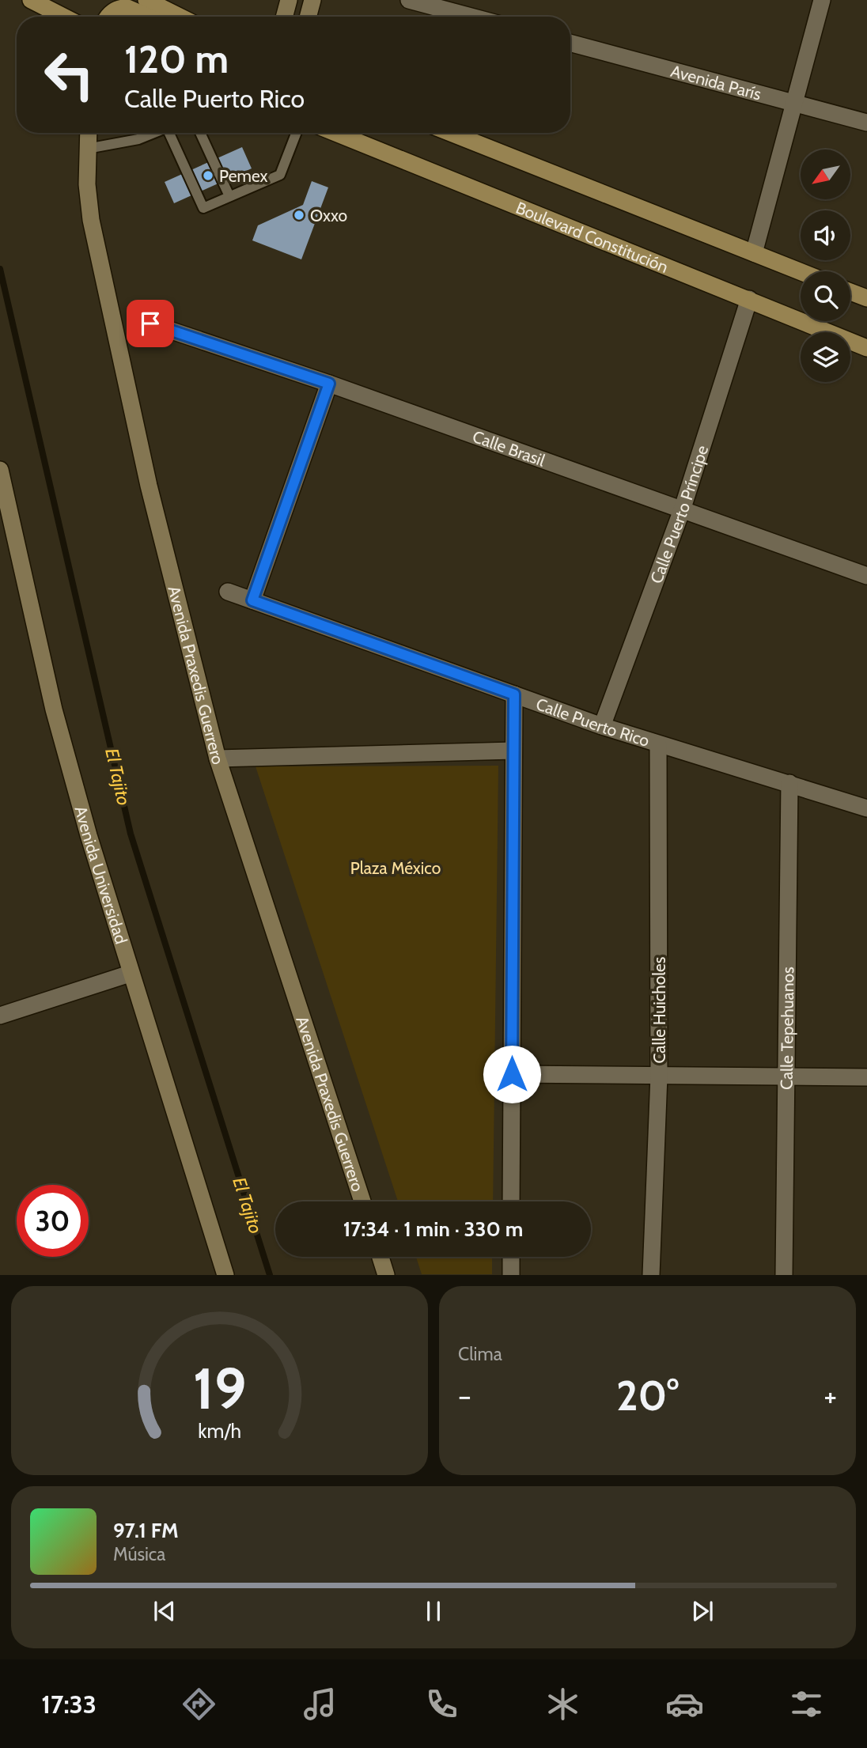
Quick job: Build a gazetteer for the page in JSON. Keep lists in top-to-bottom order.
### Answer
{
  "streets": {
    "main road": ["Boulevard Constitución"],
    "street": [
      "Avenida París",
      "Calle Brasil",
      "Calle Puerto Príncipe",
      "Avenida Praxedis Guerrero",
      "Calle Puerto Rico",
      "Avenida Universidad",
      "Calle Huicholes",
      "Calle Tepehuanos"
    ]
  },
  "crossings": [
    ["Boulevard Constitución", "Calle Puerto Príncipe"],
    ["Calle Brasil", "Calle Puerto Príncipe"],
    ["Calle Puerto Príncipe", "Calle Puerto Rico"],
    ["Calle Puerto Rico", "Calle Huicholes"],
    ["Calle Puerto Rico", "Calle Tepehuanos"]
  ],
  "water": ["El Tajito"],
  "parks": ["Plaza México"],
  "places": ["Pemex", "Oxxo"],
  "north": "bottom left",
  "page": {
    "turn": ["120 m", "Calle Puerto Rico"],
    "limit": "30",
    "trip": "17:34 · 1 min · 330 m",
    "tile": "Clima",
    "heat": ["−", "20°", "+"],
    "song": ["97.1 FM", "Música"],
    "tabs": "17:33",
    "gauge": ["19", "km/h"]
  }
}
